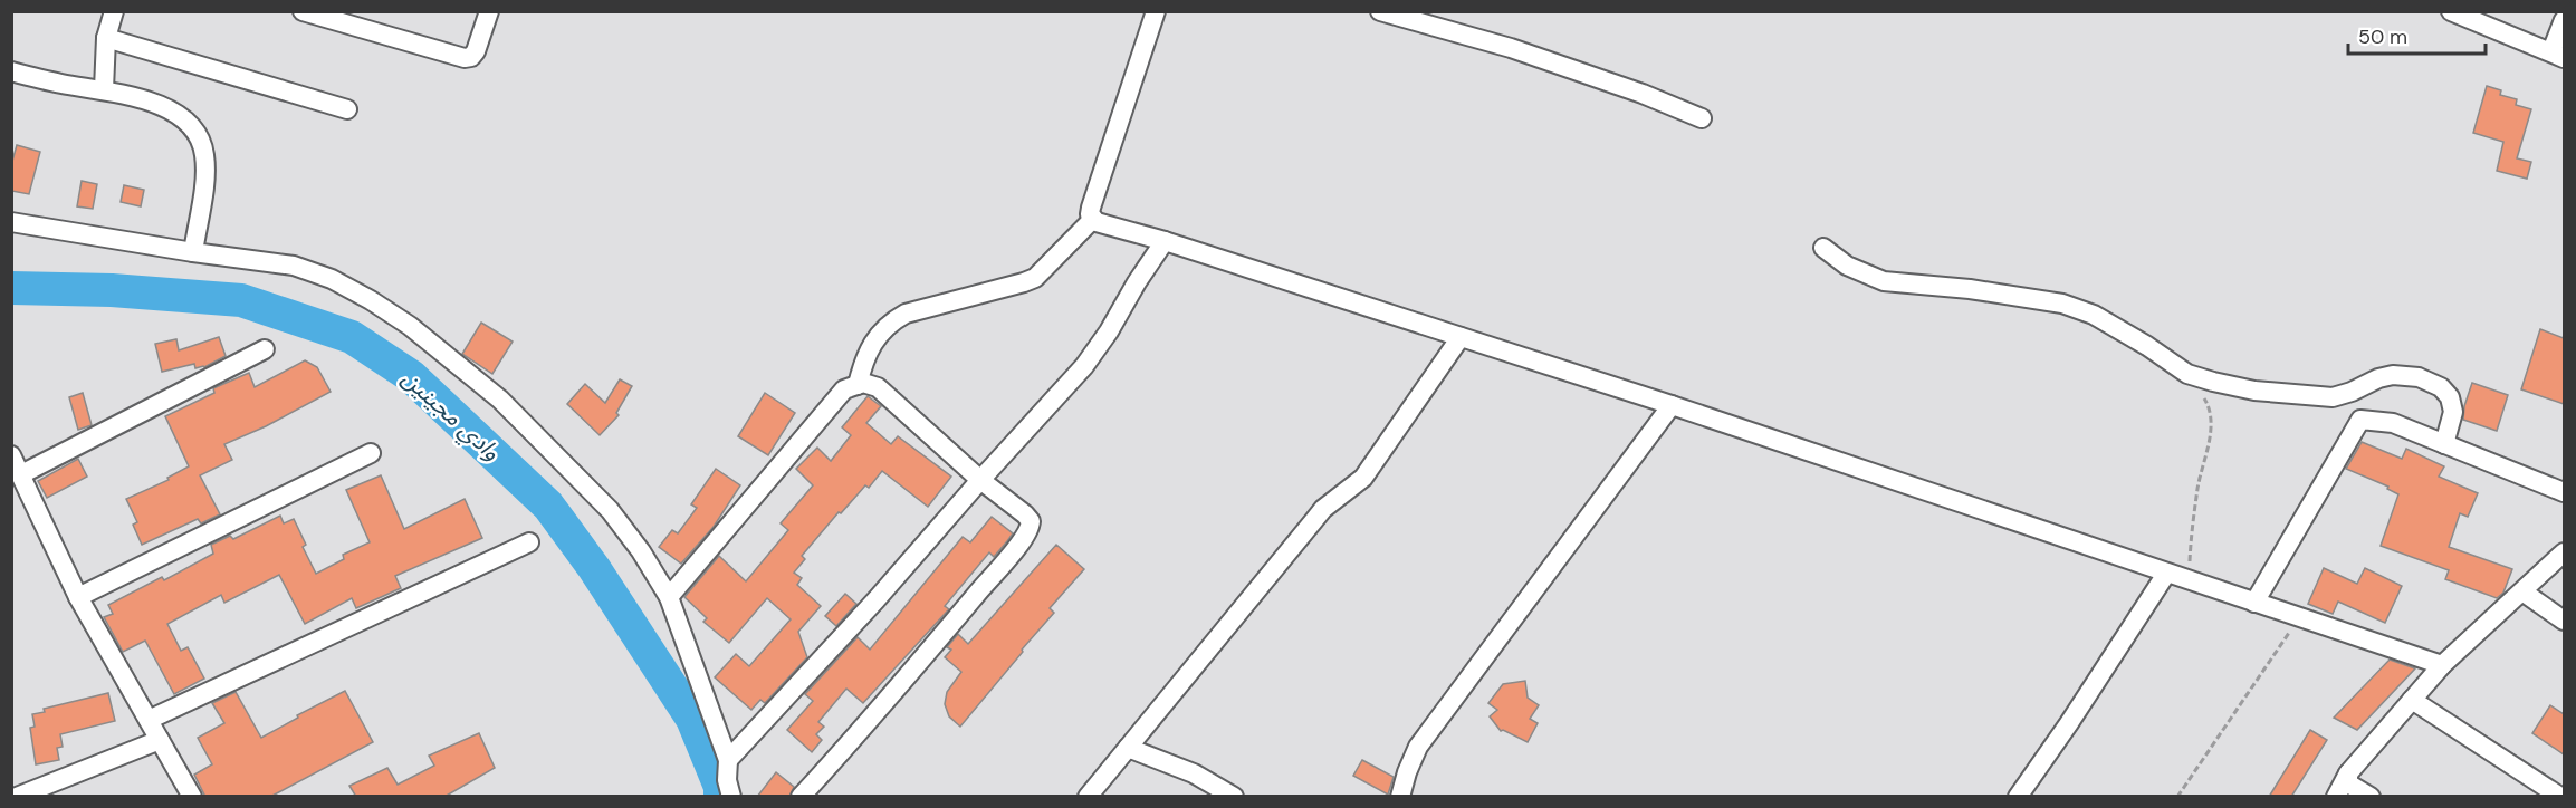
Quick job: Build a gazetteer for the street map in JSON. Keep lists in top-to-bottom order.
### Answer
{
  "water": ["وادي مجينين"],
  "scale_bar": "50 m"
}
